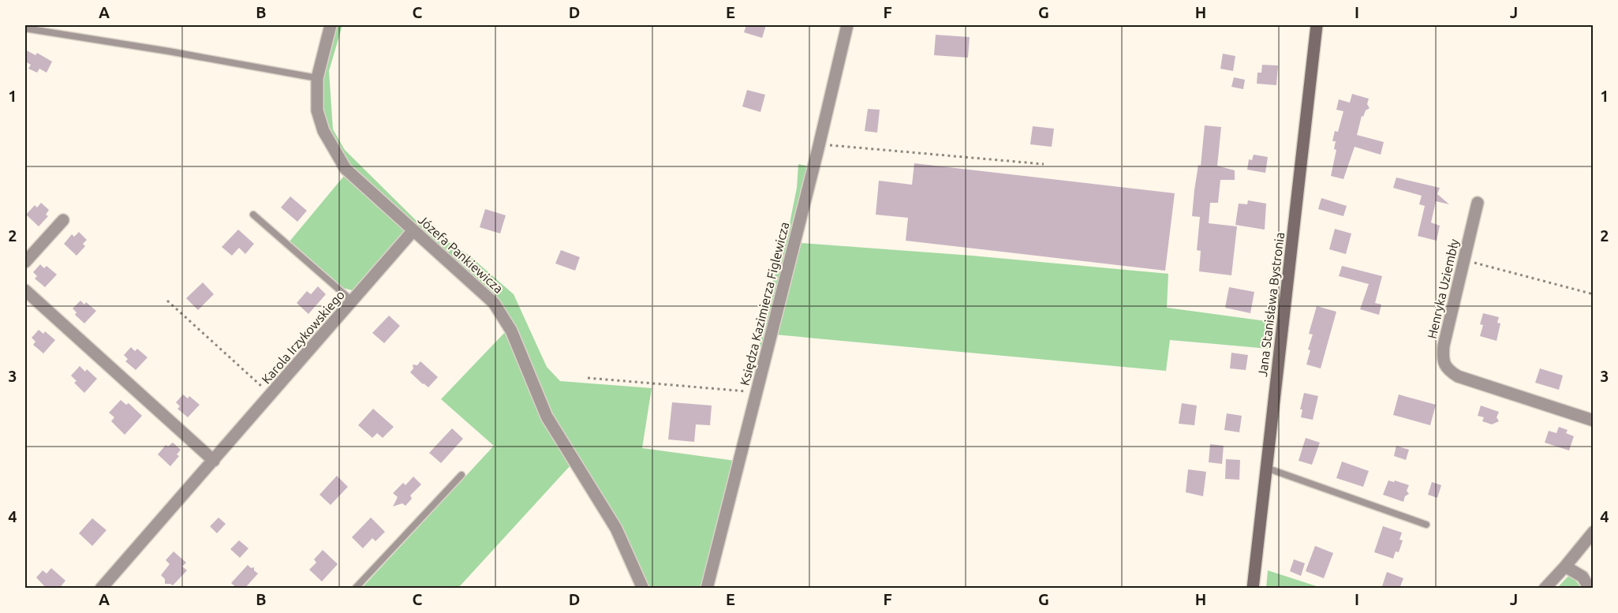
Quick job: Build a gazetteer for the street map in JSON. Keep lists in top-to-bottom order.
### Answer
{
  "streets": {
    "street": [
      "Józefa Pankiewicza",
      "Henryka Uziembły",
      "Księdza Kazimierza Figlewicza",
      "Jana Stanisława Bystronia",
      "Karola Irzykowskiego"
    ]
  },
  "crossings": [
    ["Józefa Pankiewicza", "Karola Irzykowskiego"]
  ],
  "grid": {
    "columns": [
      "A",
      "B",
      "C",
      "D",
      "E",
      "F",
      "G",
      "H",
      "I",
      "J"
    ],
    "rows": [
      "1",
      "2",
      "3",
      "4"
    ]
  }
}
